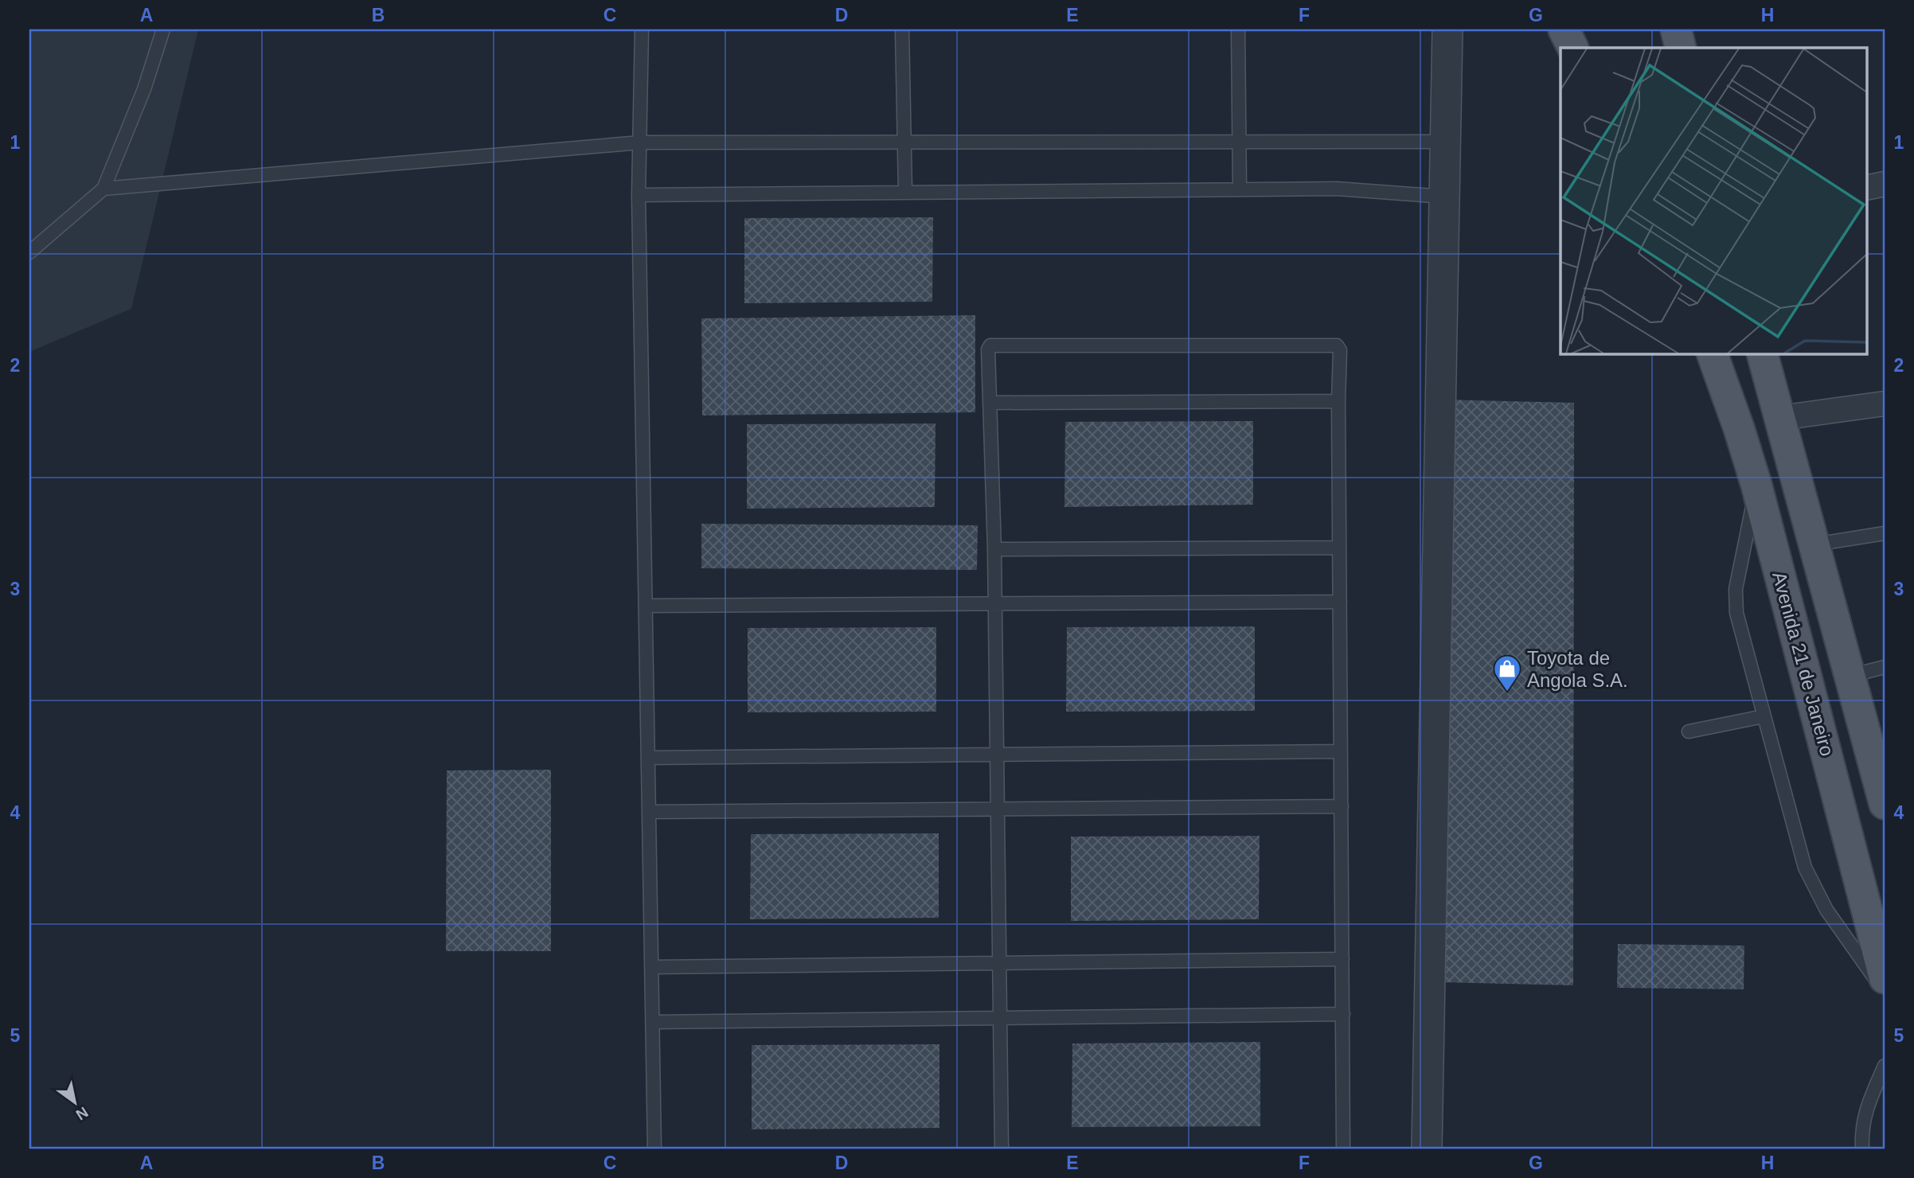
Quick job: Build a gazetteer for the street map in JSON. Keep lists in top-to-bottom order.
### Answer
{
  "streets": {
    "main road": ["Avenida 21 de Janeiro"]
  },
  "places": {
    "shop": ["Toyota de Angola S.A."]
  },
  "north": "bottom right",
  "grid": {
    "columns": [
      "A",
      "B",
      "C",
      "D",
      "E",
      "F",
      "G",
      "H"
    ],
    "rows": [
      "1",
      "2",
      "3",
      "4",
      "5"
    ]
  }
}
